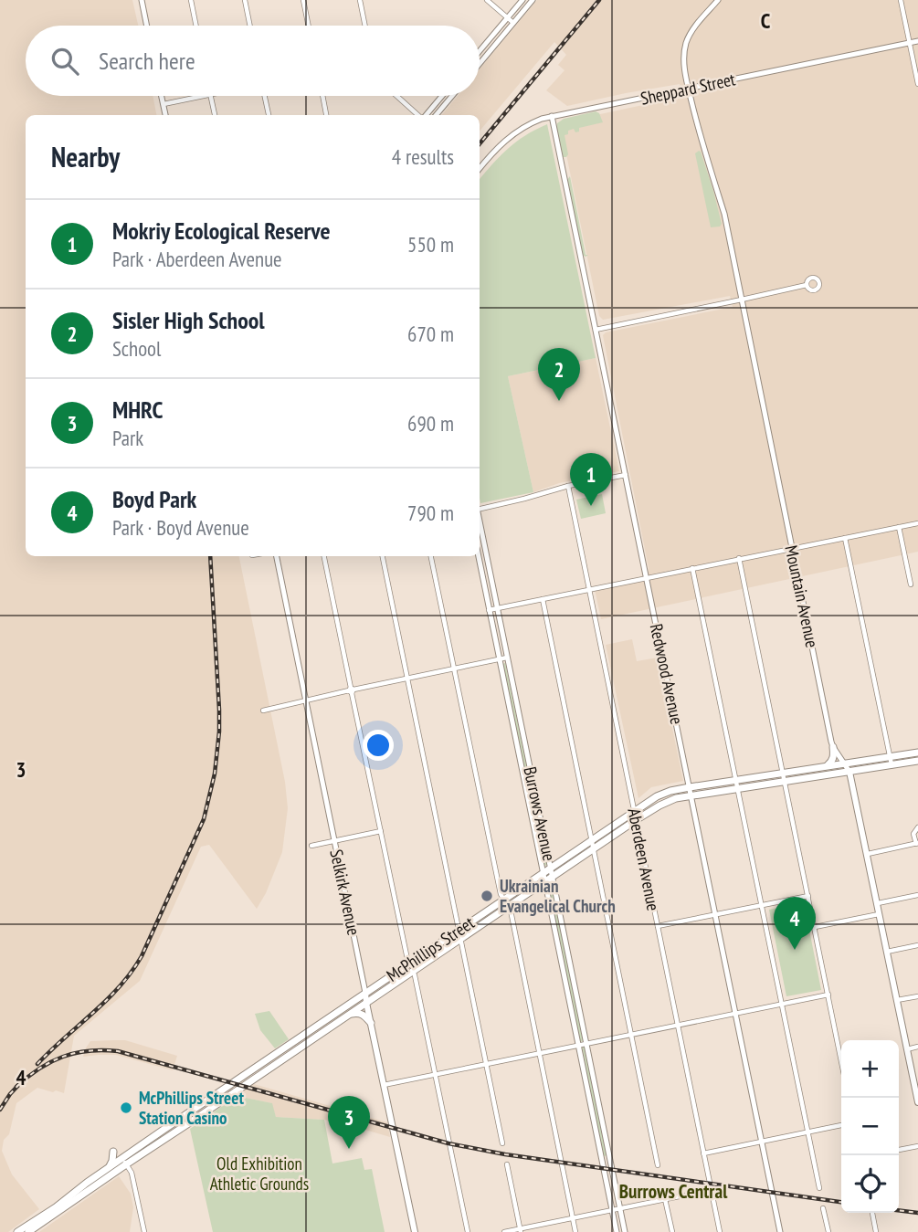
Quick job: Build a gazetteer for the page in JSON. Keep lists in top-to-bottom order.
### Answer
{
  "streets": {
    "main road": ["Mountain Avenue", "Selkirk Avenue", "McPhillips Street"],
    "street": [
      "Sheppard Street",
      "Redwood Avenue",
      "Burrows Avenue",
      "Aberdeen Avenue"
    ]
  },
  "crossings": [
    ["Sheppard Street", "Mountain Avenue"],
    ["Sheppard Street", "Redwood Avenue"],
    ["Mountain Avenue", "McPhillips Street"],
    ["Redwood Avenue", "McPhillips Street"],
    ["Burrows Avenue", "McPhillips Street"],
    ["Aberdeen Avenue", "McPhillips Street"],
    ["Selkirk Avenue", "McPhillips Street"]
  ],
  "districts": ["Burrows Central"],
  "parks": ["Old Exhibition Athletic Grounds"],
  "places": ["Ukrainian Evangelical Church", "McPhillips Street Station Casino"],
  "page": {
    "search": "Search here",
    "heading": ["Nearby", "4 results"],
    "list": [
      {
        "mark": "1",
        "name": "Mokriy Ecological Reserve",
        "note": "Park · Aberdeen Avenue",
        "value": "550 m"
      },
      {
        "mark": "2",
        "name": "Sisler High School",
        "note": "School",
        "value": "670 m"
      },
      {
        "mark": "3",
        "name": "MHRC",
        "note": "Park",
        "value": "690 m"
      },
      {
        "mark": "4",
        "name": "Boyd Park",
        "note": "Park · Boyd Avenue",
        "value": "790 m"
      }
    ],
    "pins": [
      "2",
      "1",
      "4",
      "3"
    ],
    "map_buttons": ["+", "−"]
  },
  "grid": {
    "columns": ["C"],
    "rows": ["3", "4"]
  }
}
